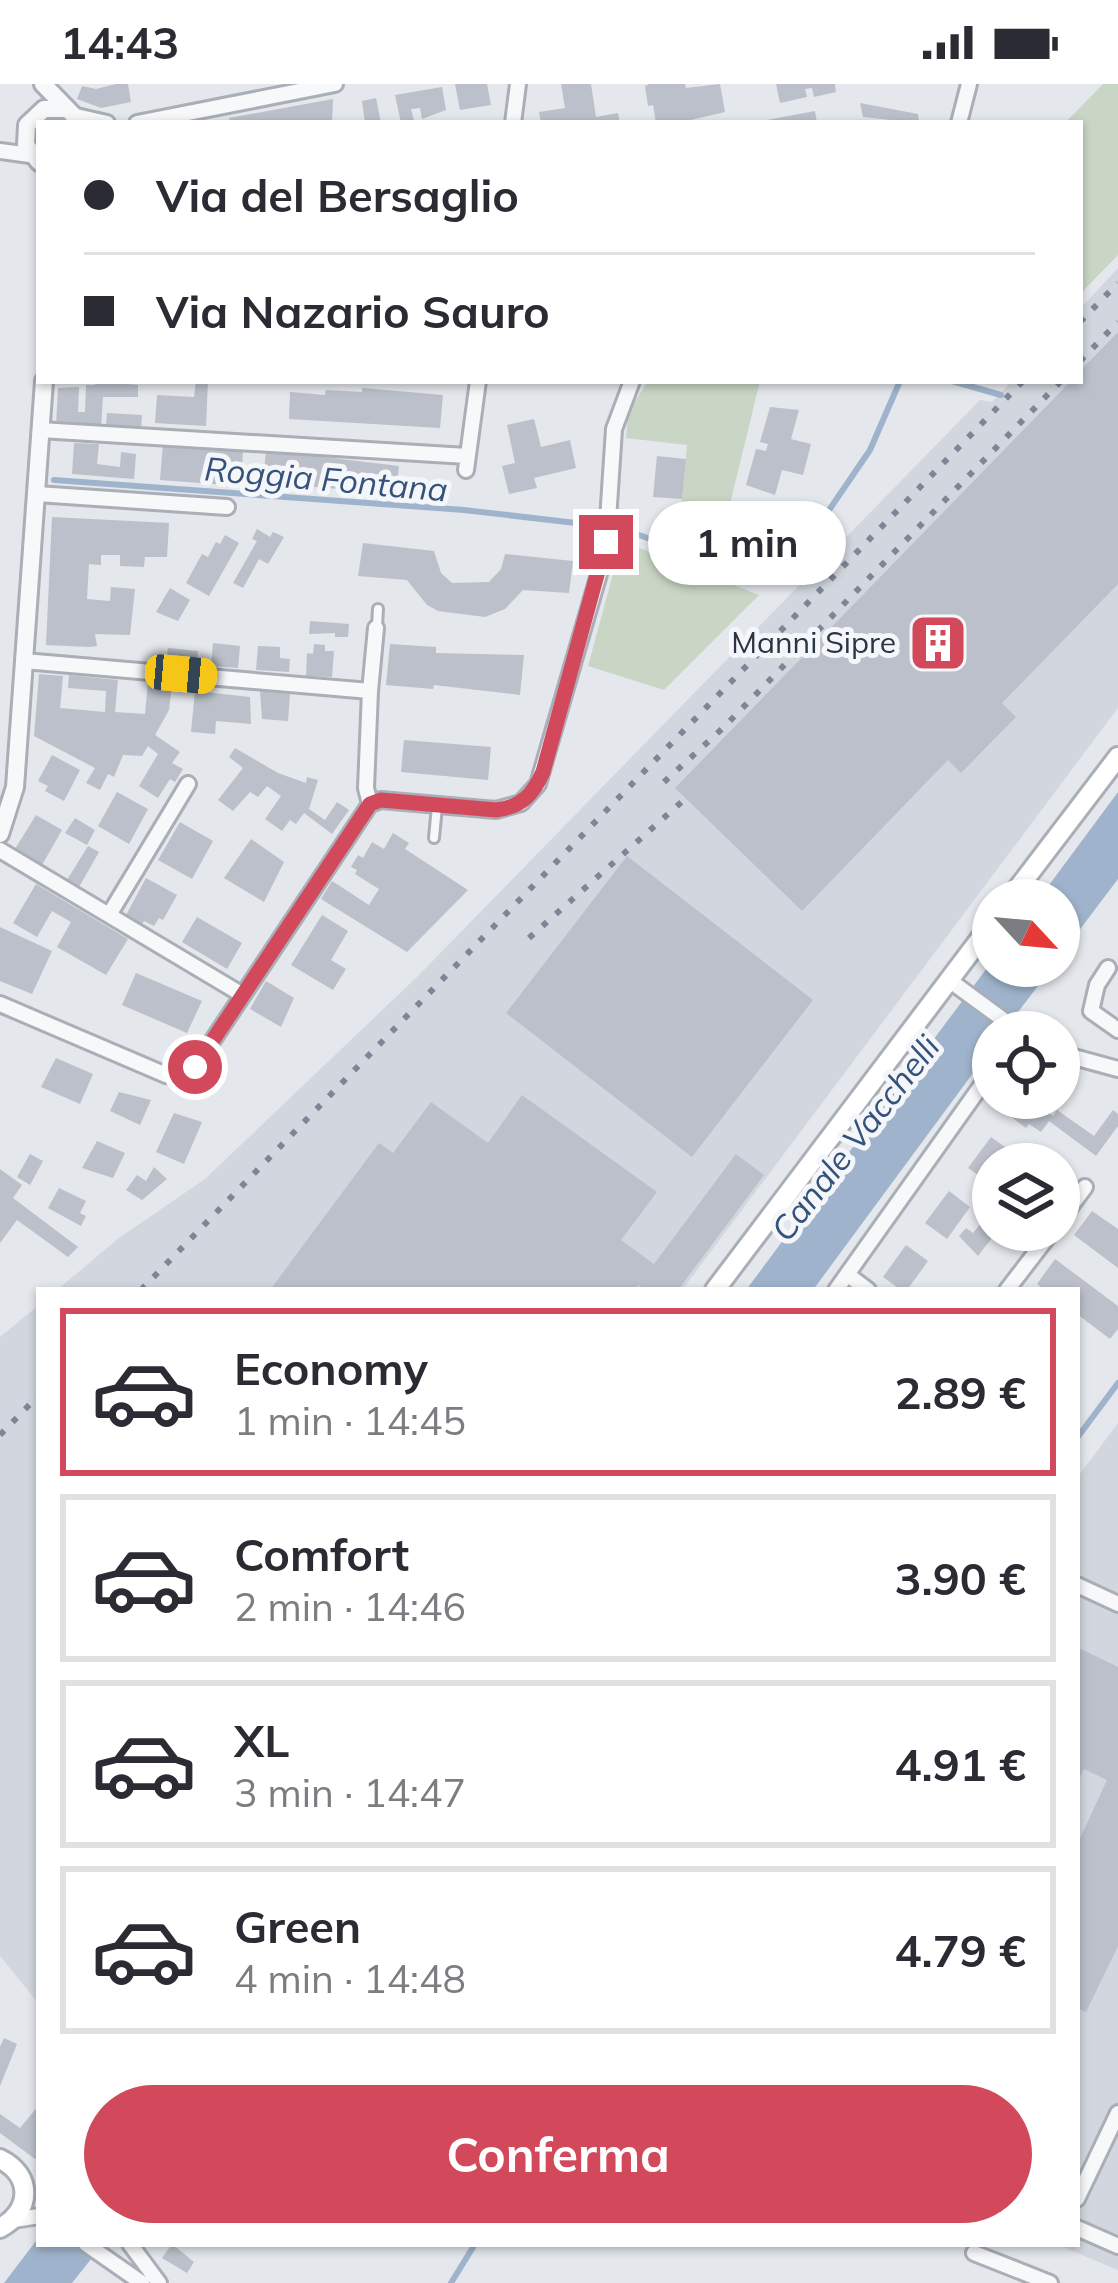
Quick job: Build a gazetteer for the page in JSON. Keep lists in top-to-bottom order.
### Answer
{
  "water": ["Roggia Fontana", "Canale Vacchelli"],
  "places": {
    "building": ["Manni Sipre"]
  },
  "north": "bottom right",
  "page": {
    "status": "14:43",
    "banner": ["Via del Bersaglio", "Via Nazario Sauro"],
    "bubble": "1 min",
    "list": [
      {
        "name": "Economy",
        "note": "1 min · 14:45",
        "value": "2.89 €"
      },
      {
        "name": "Comfort",
        "note": "2 min · 14:46",
        "value": "3.90 €"
      },
      {
        "name": "XL",
        "note": "3 min · 14:47",
        "value": "4.91 €"
      },
      {
        "name": "Green",
        "note": "4 min · 14:48",
        "value": "4.79 €"
      }
    ],
    "buttons": "Conferma"
  }
}
